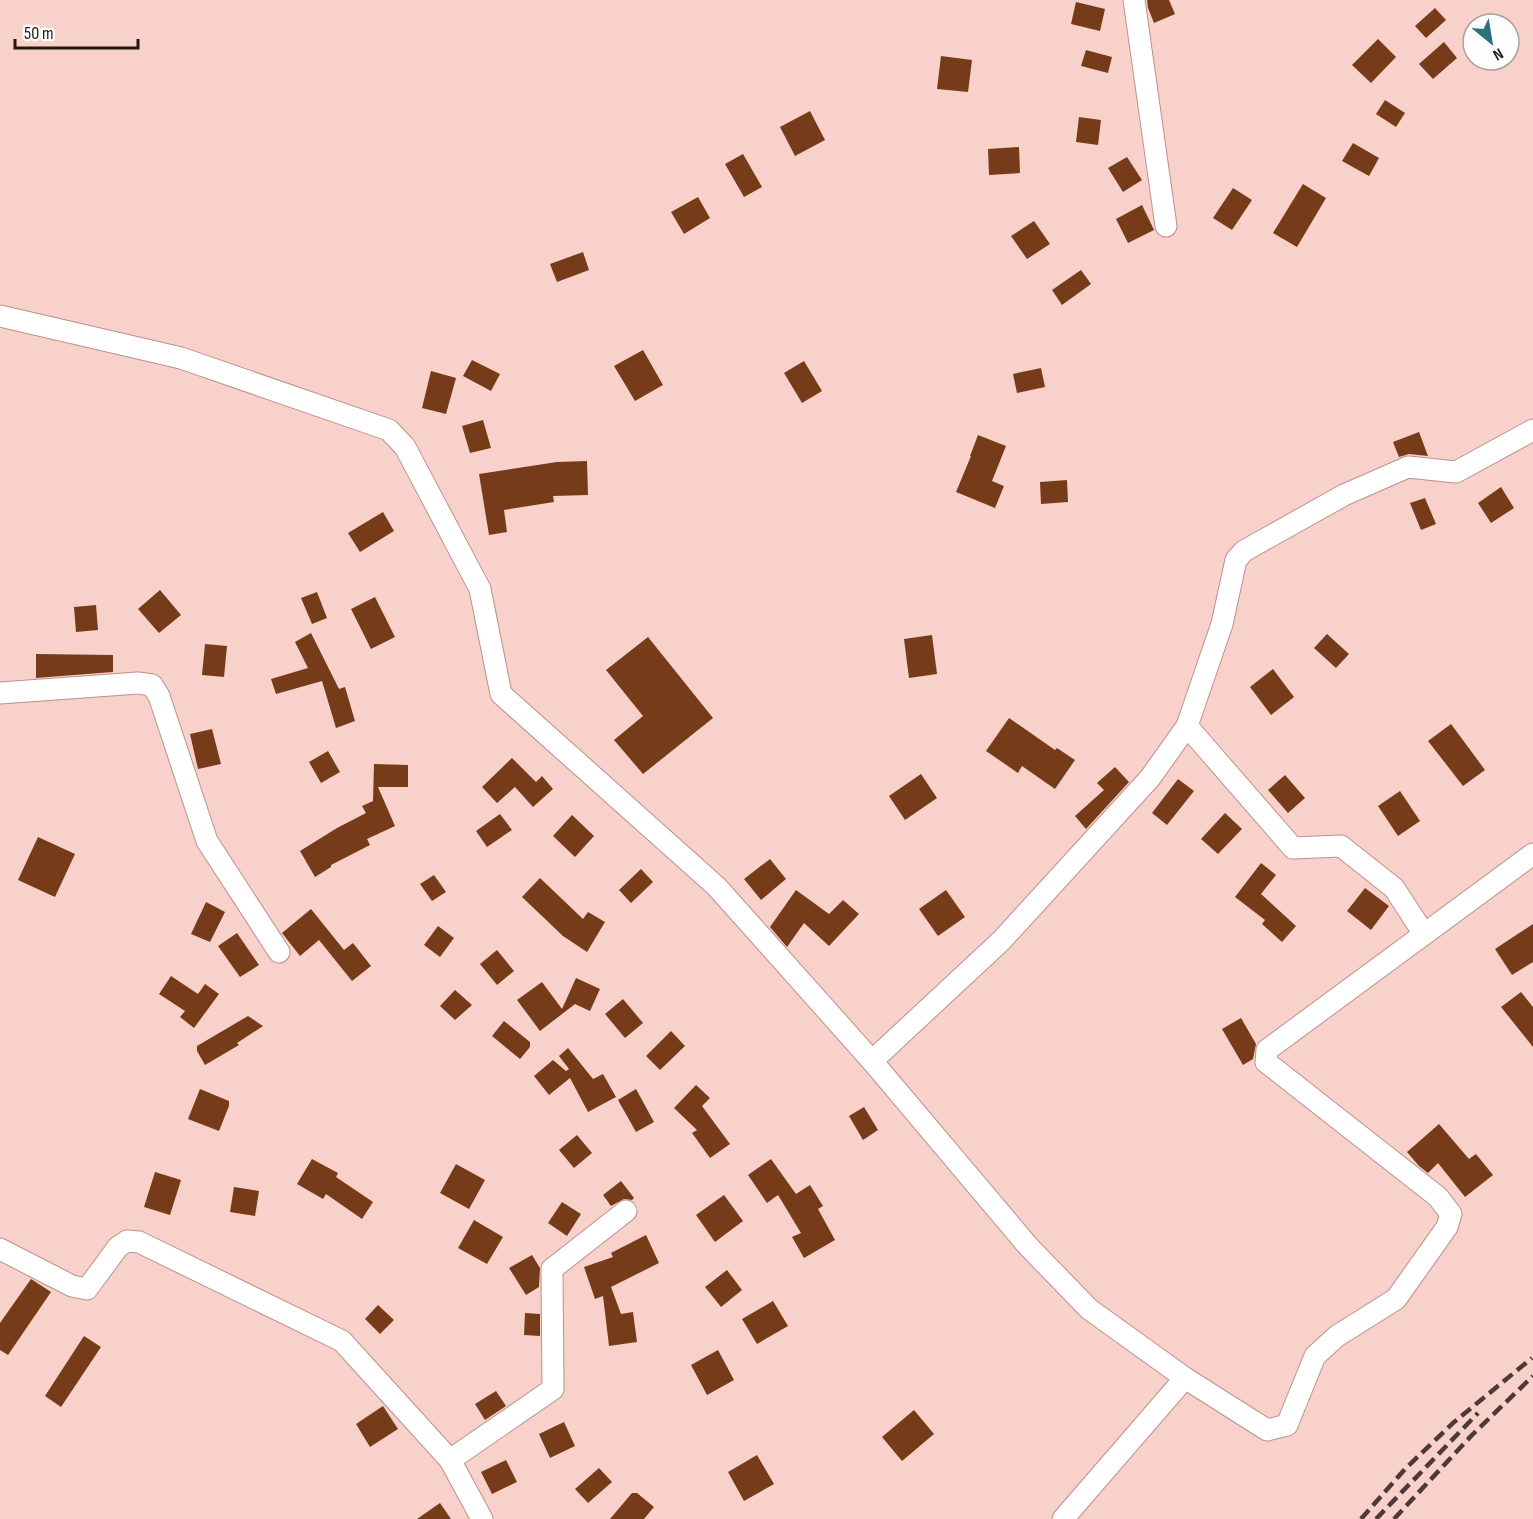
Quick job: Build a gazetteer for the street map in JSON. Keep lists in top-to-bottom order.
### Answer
{
  "scale_bar": "50 m",
  "north": "bottom right"
}
